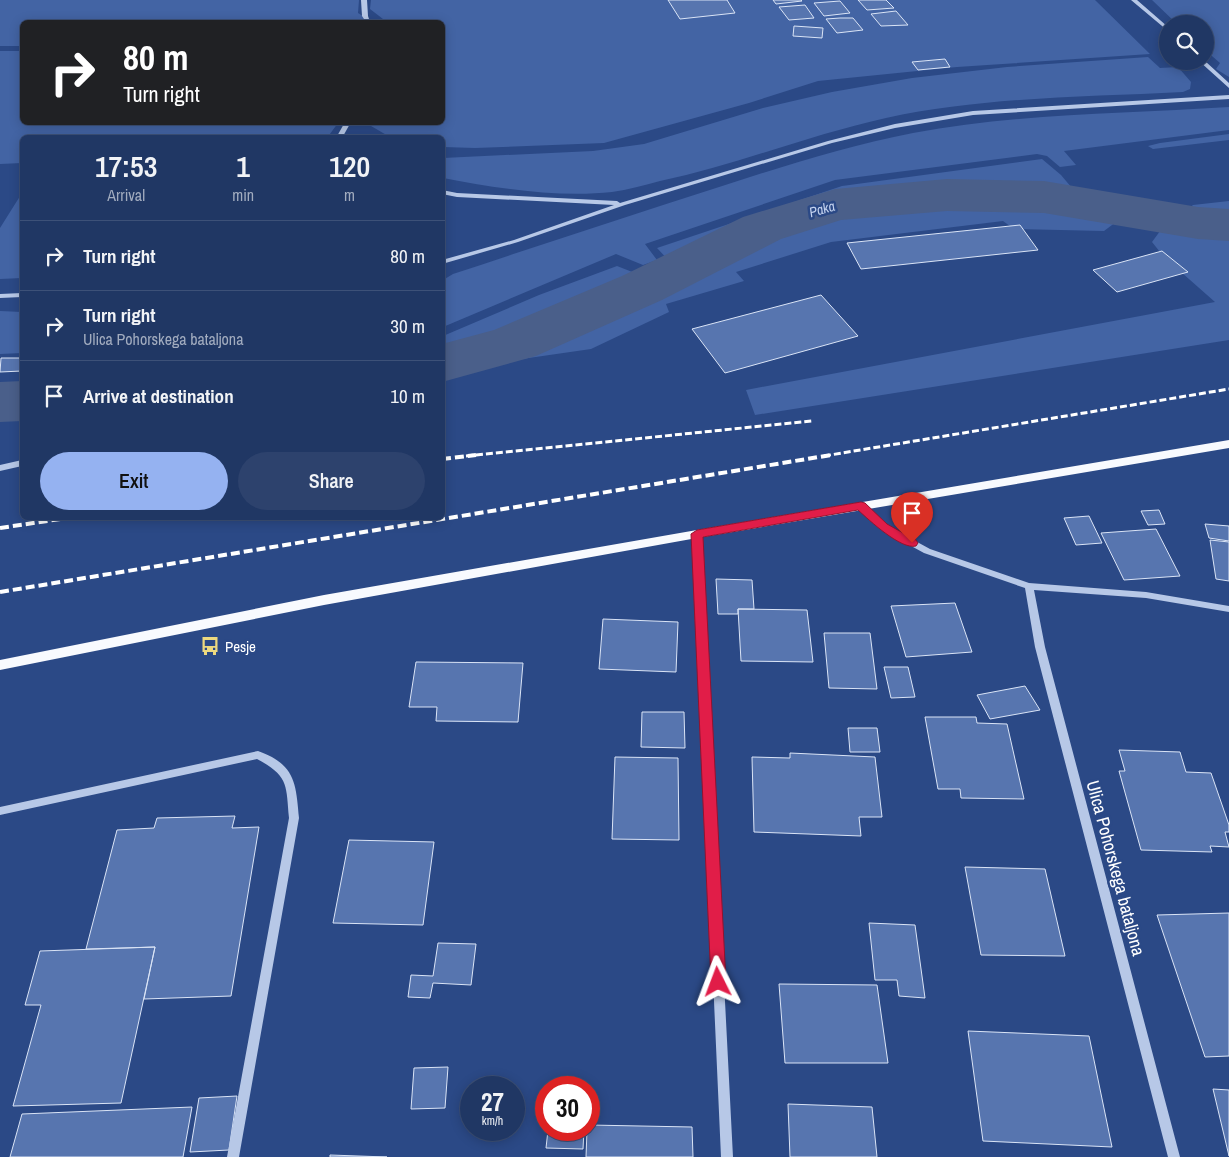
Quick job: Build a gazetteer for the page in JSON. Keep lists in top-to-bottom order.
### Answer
{
  "streets": {
    "street": ["Ulica Pohorskega bataljona"]
  },
  "water": ["Paka"],
  "places": {
    "bus stop": ["Pesje"]
  },
  "page": {
    "turn": ["80 m", "Turn right"],
    "eta": [
      "17:53",
      "Arrival",
      "1",
      "min",
      "120",
      "m"
    ],
    "list": [
      {
        "name": "Turn right",
        "value": "80 m"
      },
      {
        "name": "Turn right",
        "note": "Ulica Pohorskega bataljona",
        "value": "30 m"
      },
      {
        "name": "Arrive at destination",
        "value": "10 m"
      }
    ],
    "buttons": ["Exit", "Share"],
    "speed": "27 km/h",
    "limit": "30"
  }
}
